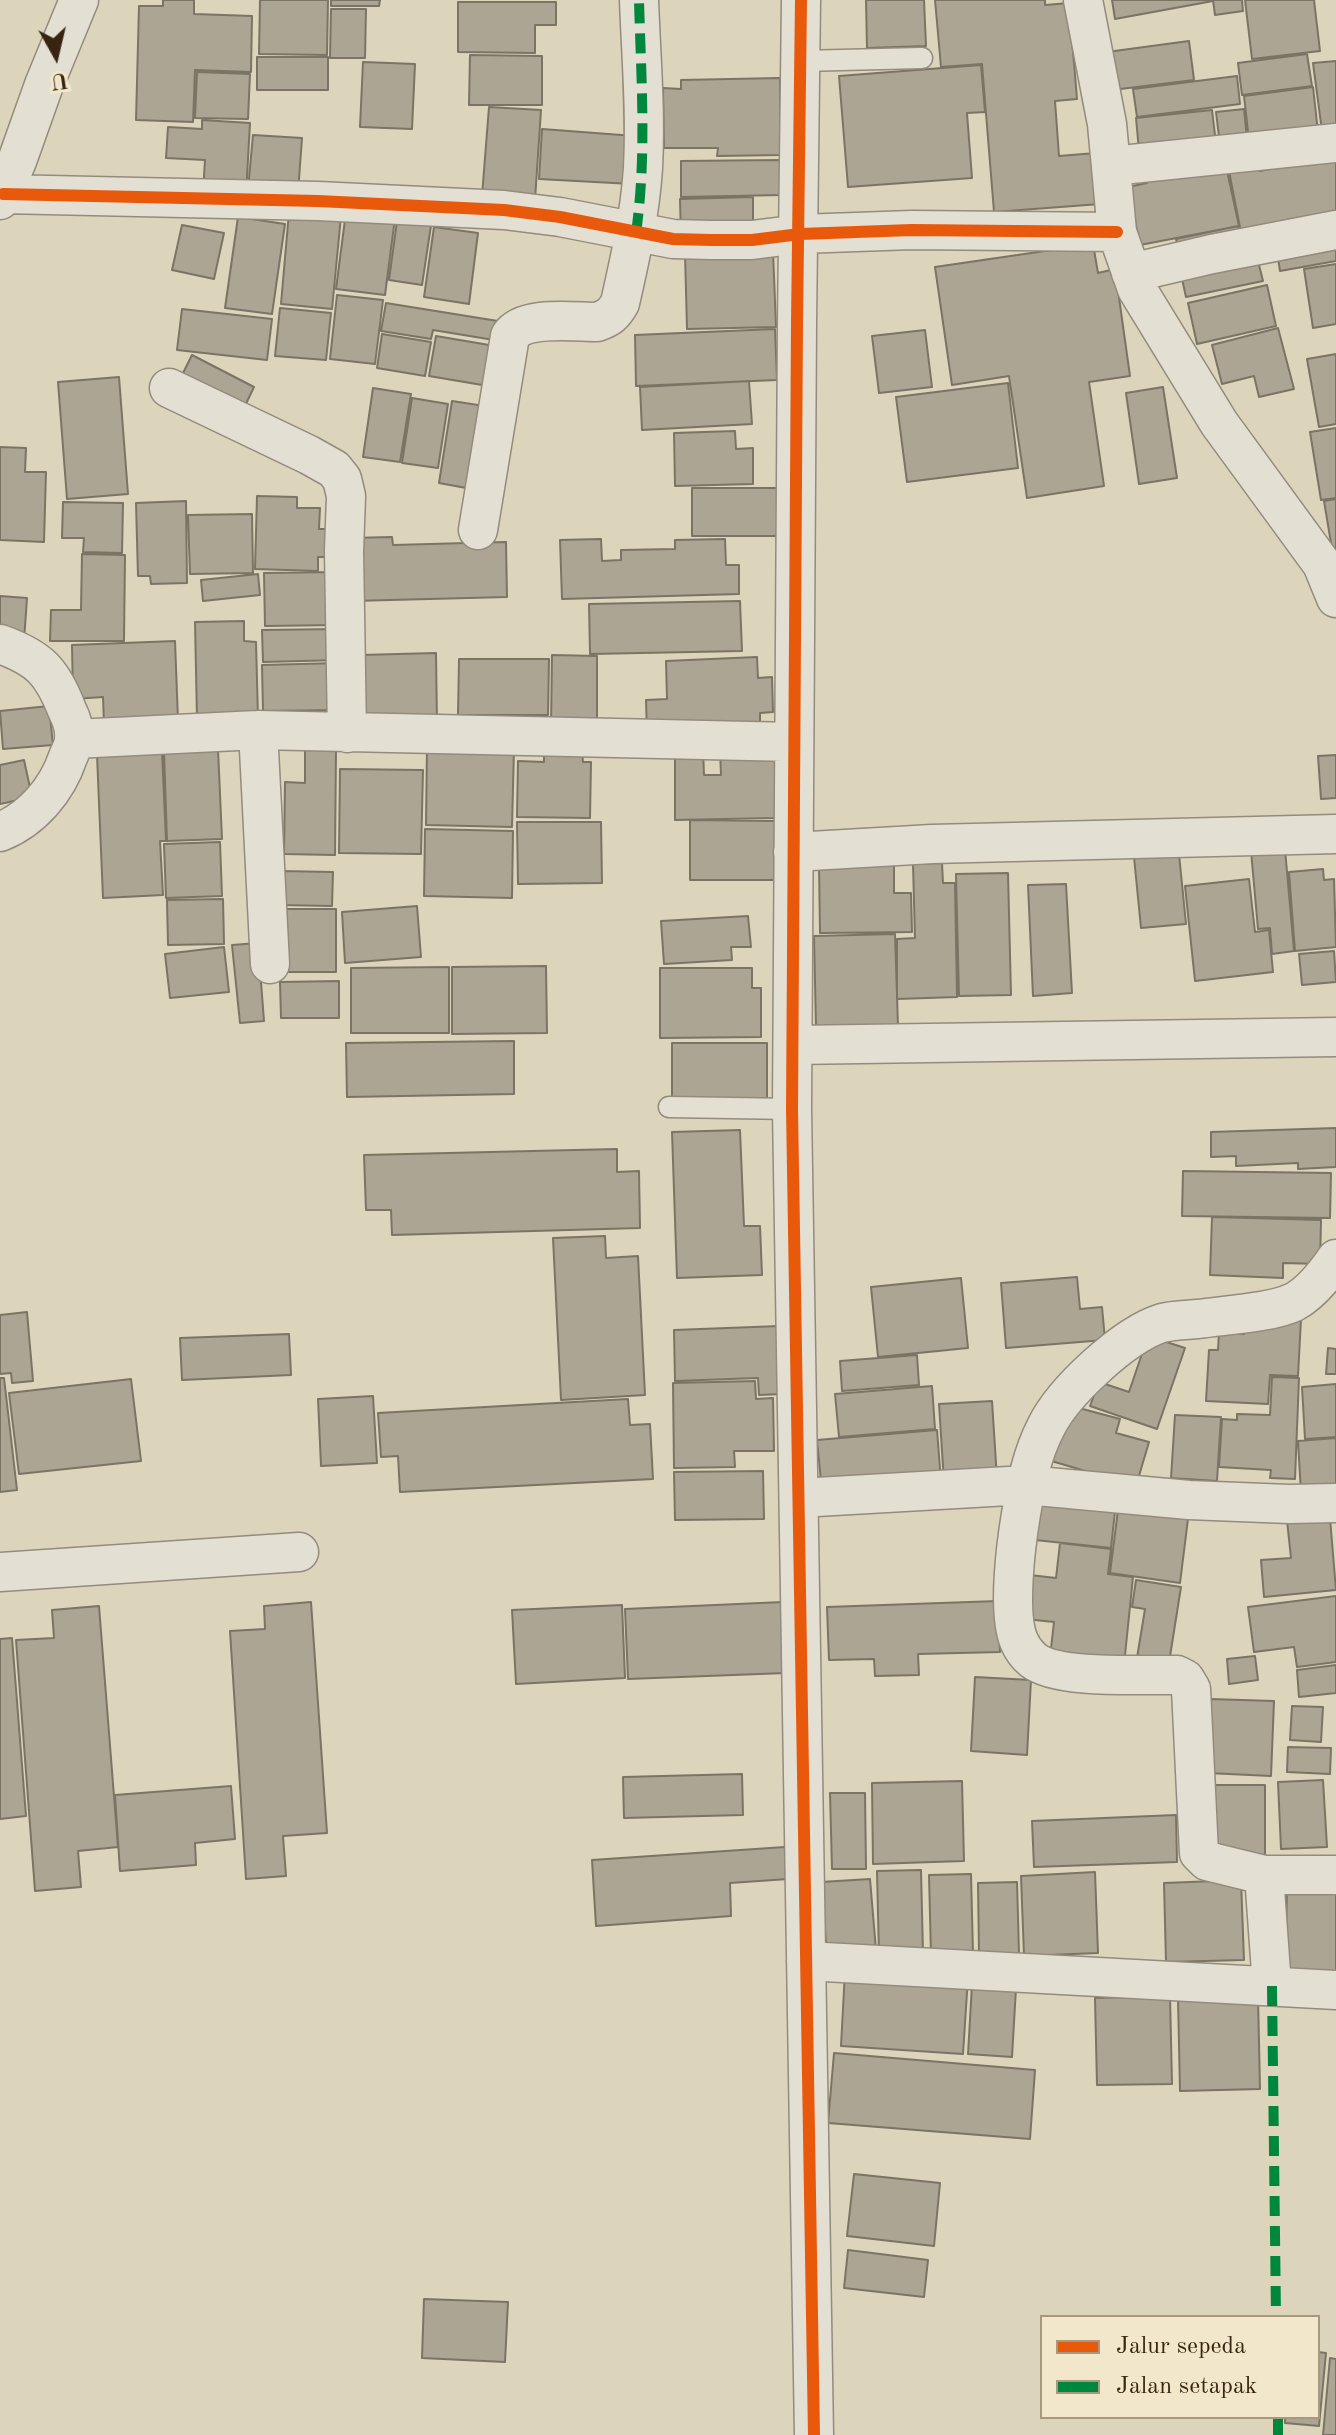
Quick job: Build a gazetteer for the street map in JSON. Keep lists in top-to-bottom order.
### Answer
{
  "legend": ["Jalur sepeda", "Jalan setapak"],
  "north": "bottom"
}
